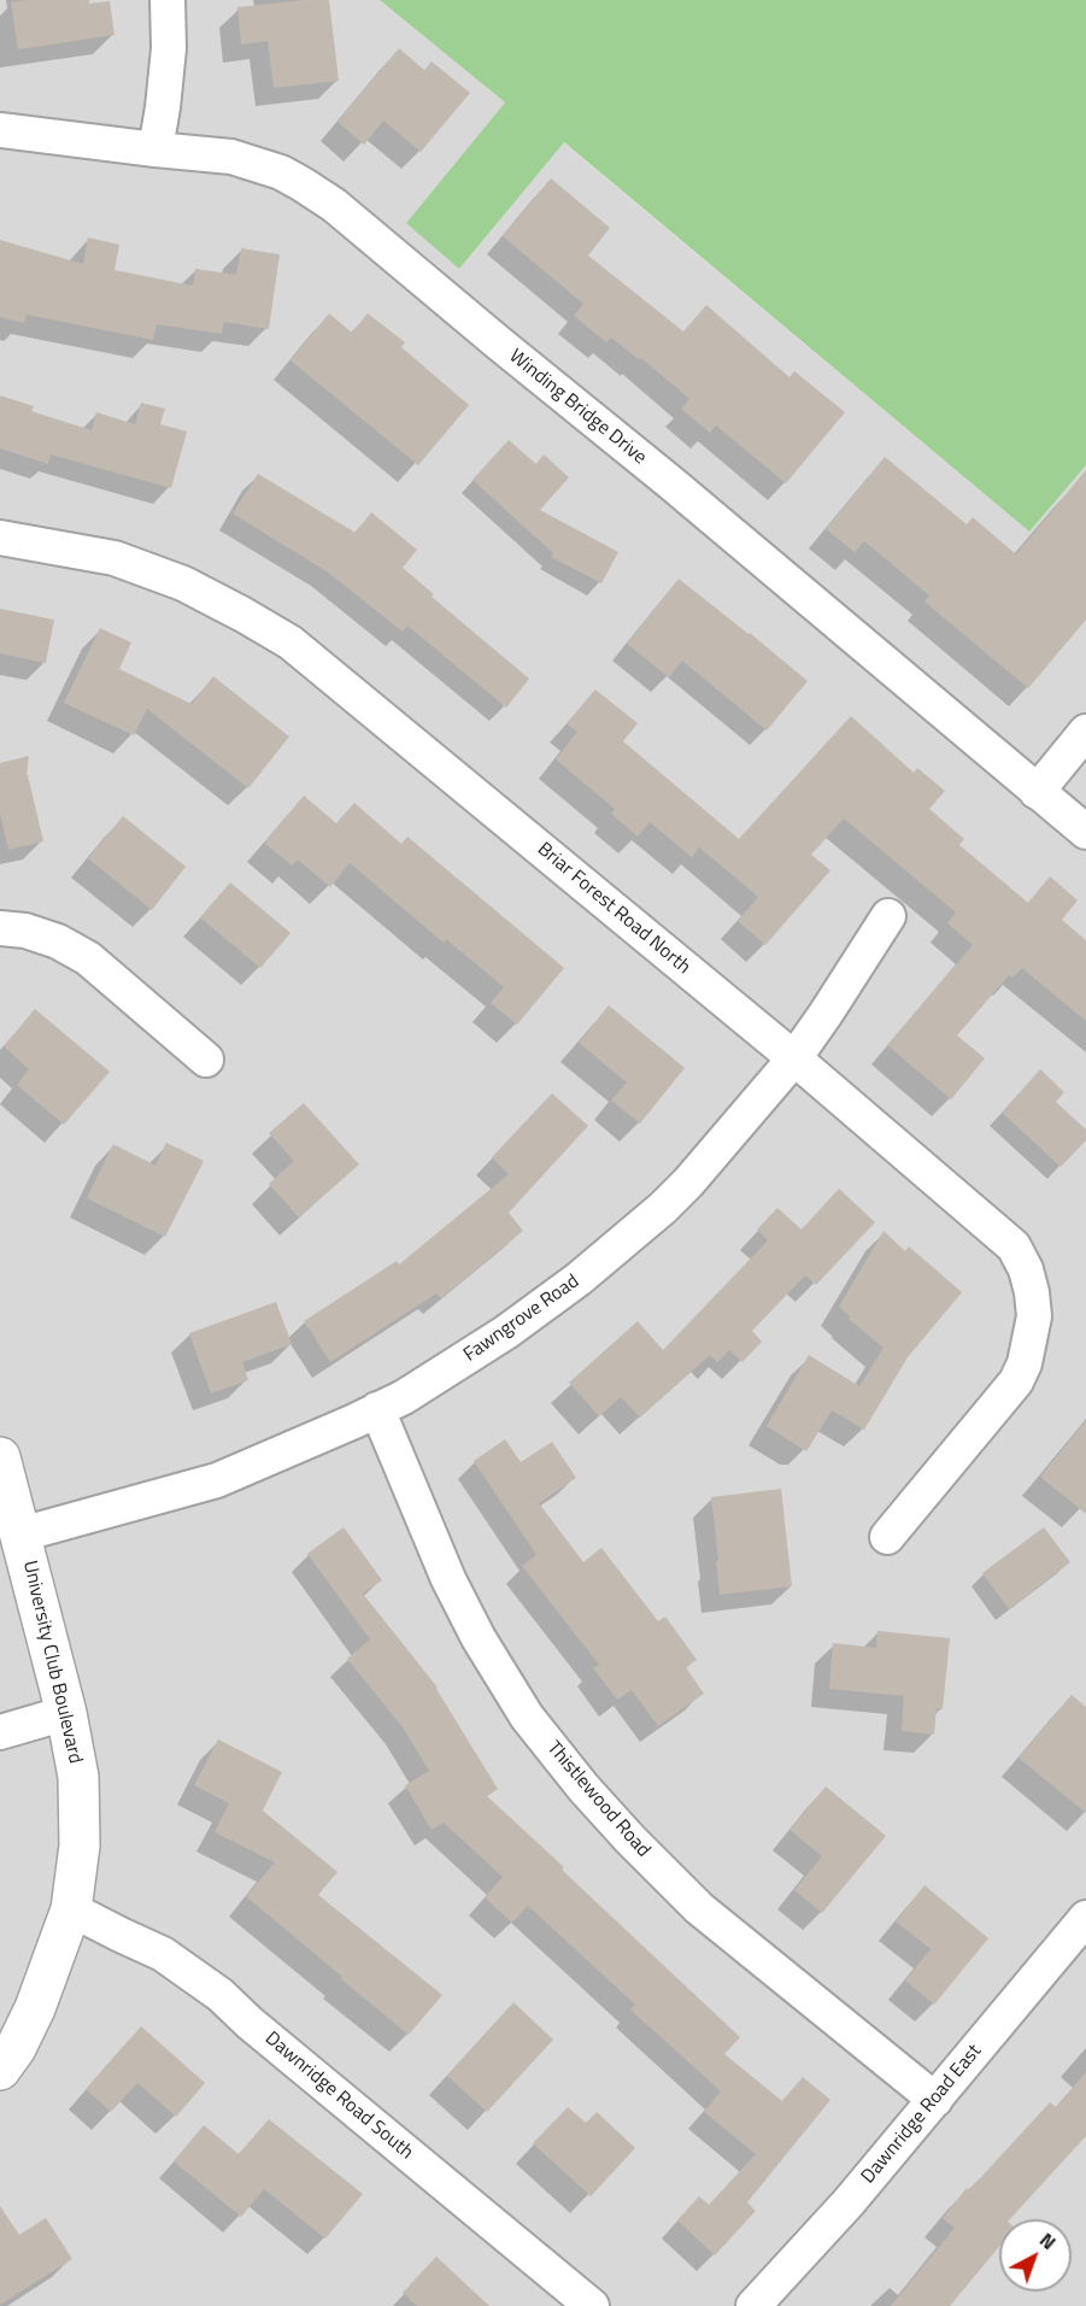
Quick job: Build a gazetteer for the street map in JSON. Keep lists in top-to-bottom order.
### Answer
{
  "streets": {
    "street": [
      "Winding Bridge Drive",
      "Briar Forest Road North",
      "Fawngrove Road",
      "University Club Boulevard",
      "Thistlewood Road",
      "Dawnridge Road South",
      "Dawnridge Road East"
    ]
  },
  "crossings": [
    ["Briar Forest Road North", "Fawngrove Road"],
    ["Fawngrove Road", "University Club Boulevard"],
    ["Fawngrove Road", "Thistlewood Road"],
    ["University Club Boulevard", "Dawnridge Road South"],
    ["Thistlewood Road", "Dawnridge Road East"]
  ],
  "north": "top right"
}
